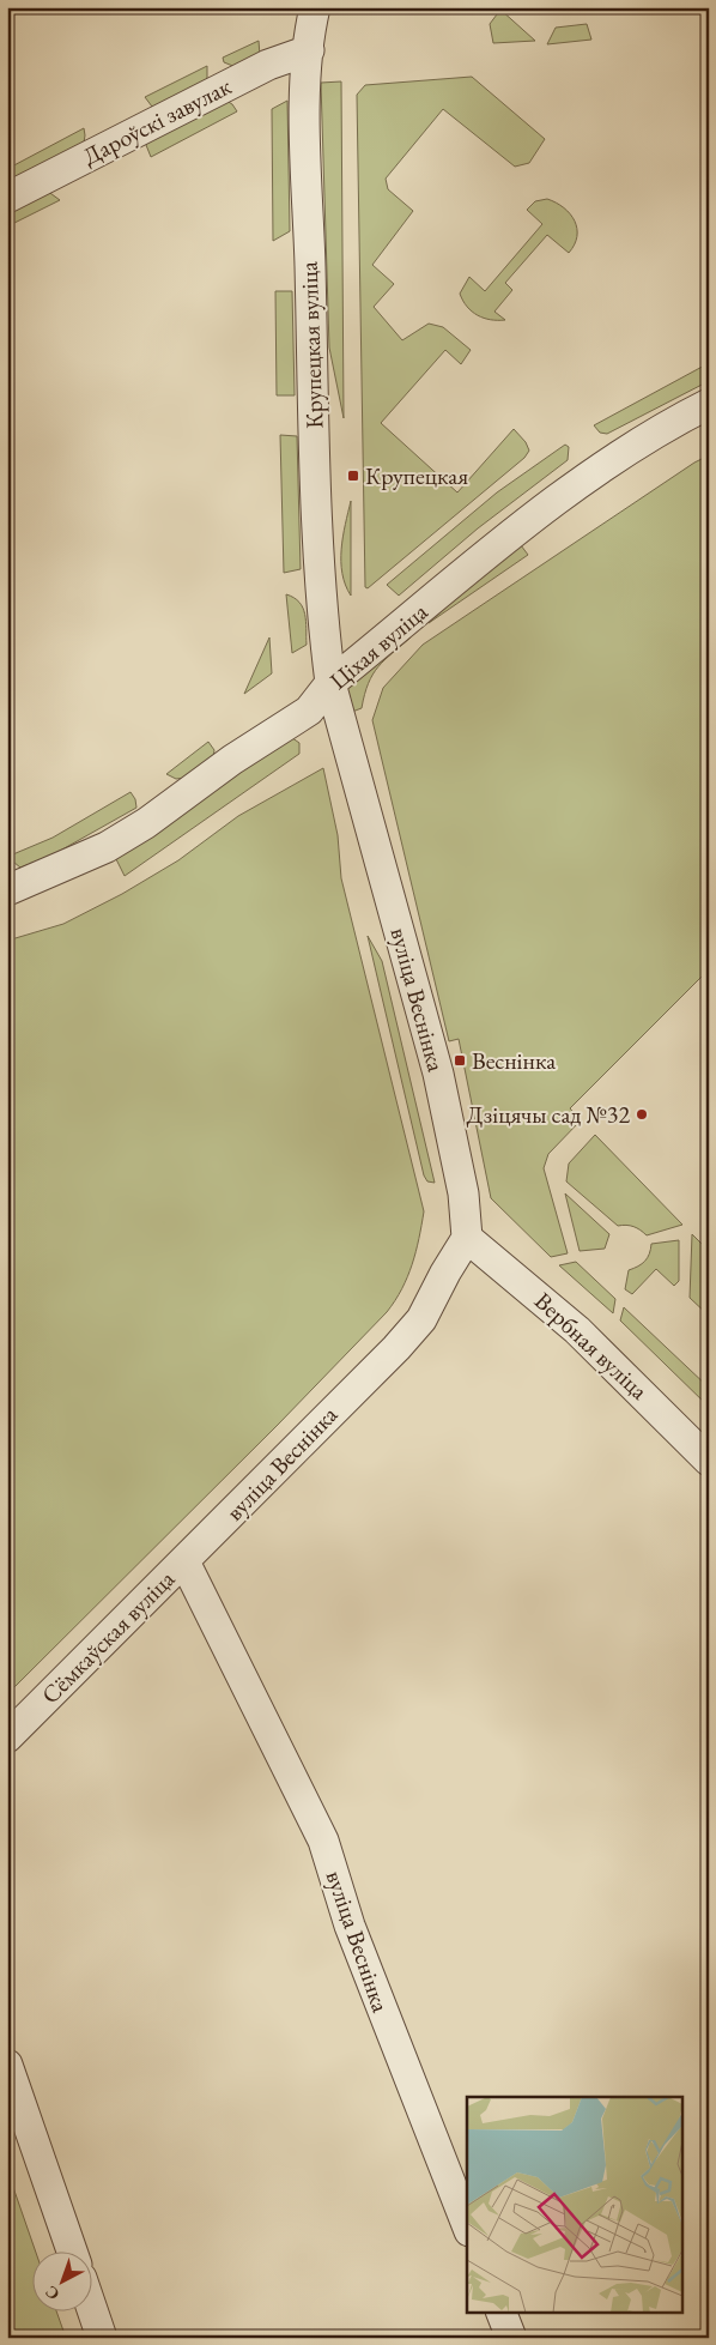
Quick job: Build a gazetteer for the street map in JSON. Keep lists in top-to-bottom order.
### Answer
{
  "streets": {
    "street": [
      "Дароўскі завулак",
      "Крупецкая вуліца",
      "Ціхая вуліца",
      "вуліца Веснінка",
      "Вербная вуліца",
      "Сёмкаўская вуліца"
    ]
  },
  "crossings": [
    ["Дароўскі завулак", "Крупецкая вуліца"],
    ["Крупецкая вуліца", "Ціхая вуліца"],
    ["Крупецкая вуліца", "вуліца Веснінка"],
    ["Ціхая вуліца", "вуліца Веснінка"],
    ["вуліца Веснінка", "Вербная вуліца"],
    ["вуліца Веснінка", "Сёмкаўская вуліца"]
  ],
  "places": {
    "transit": ["Крупецкая", "Веснінка"],
    "other": ["Дзіцячы сад №32"]
  },
  "north": "bottom left"
}
